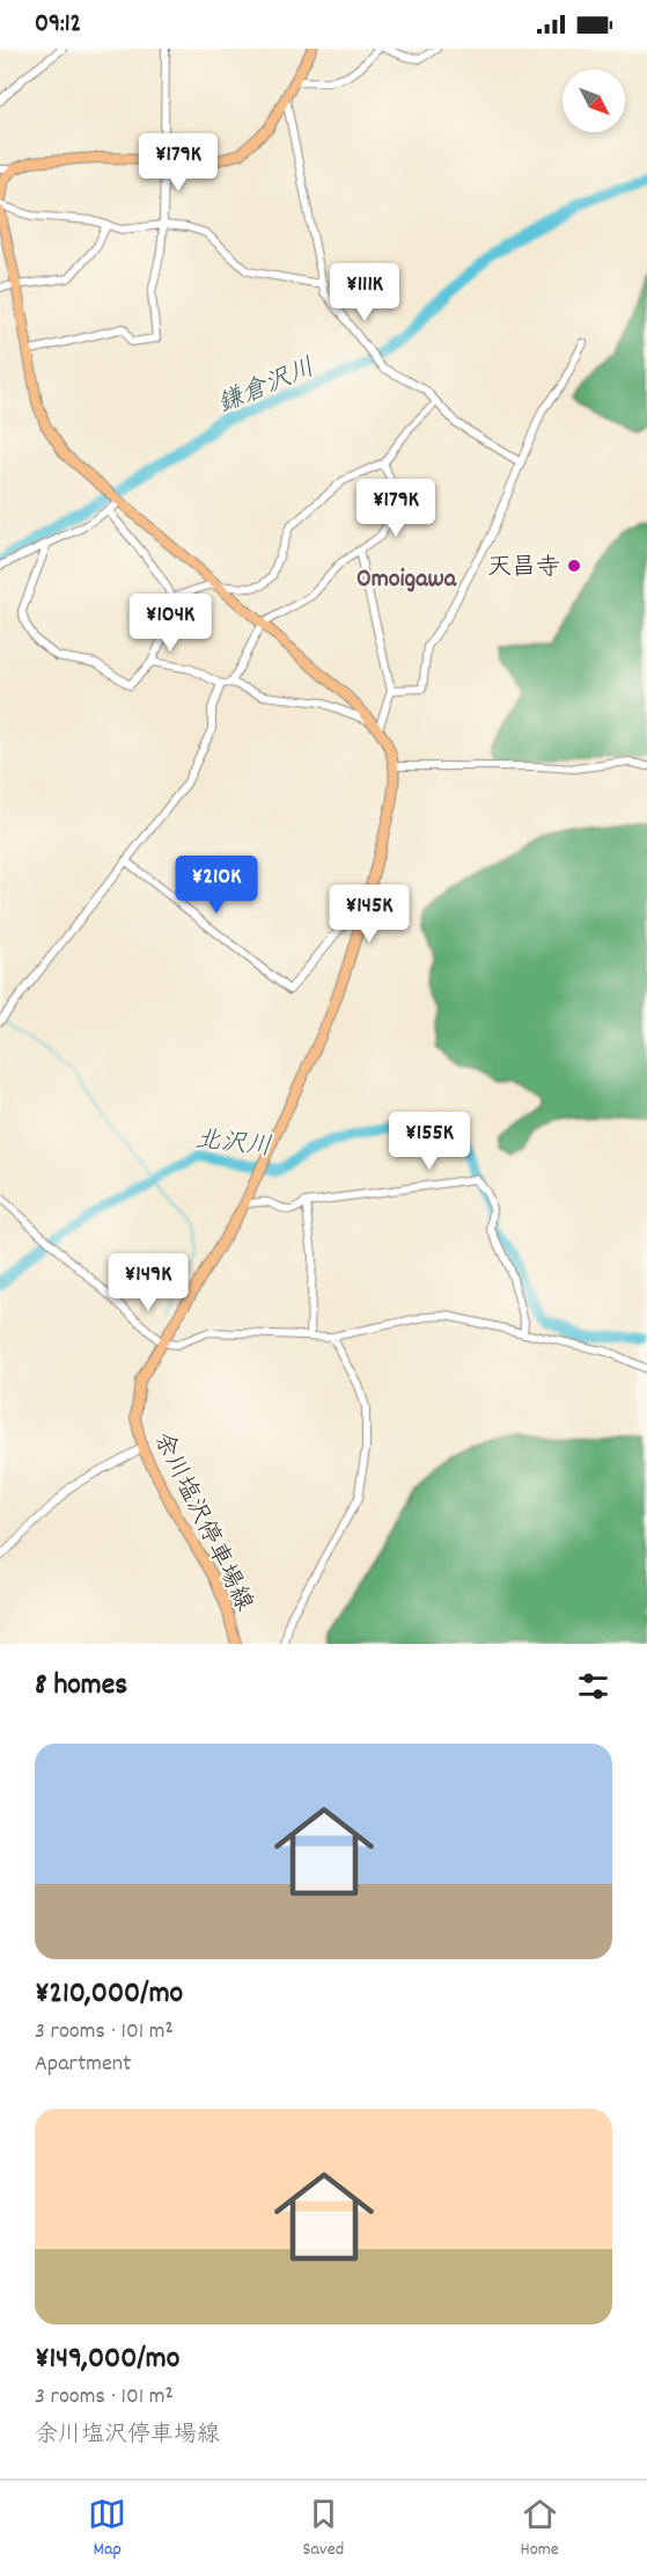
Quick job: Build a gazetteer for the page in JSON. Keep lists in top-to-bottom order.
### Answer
{
  "streets": {
    "main road": ["余川塩沢停車場線"]
  },
  "districts": ["Omoigawa"],
  "water": ["鎌倉沢川", "北沢川"],
  "places": ["天昌寺"],
  "north": "bottom right",
  "page": {
    "status": "09:12",
    "price": [
      "¥179K",
      "¥111K",
      "¥179K",
      "¥104K",
      "¥210K",
      "¥145K",
      "¥155K",
      "¥149K"
    ],
    "heading": "8 homes",
    "list": [
      {
        "name": "¥210,000/mo",
        "note": "3 rooms · 101 m² · Apartment"
      },
      {
        "name": "¥149,000/mo",
        "note": "3 rooms · 101 m² · 余川塩沢停車場線"
      }
    ],
    "tabs": ["Map", "Saved", "Home"]
  }
}
